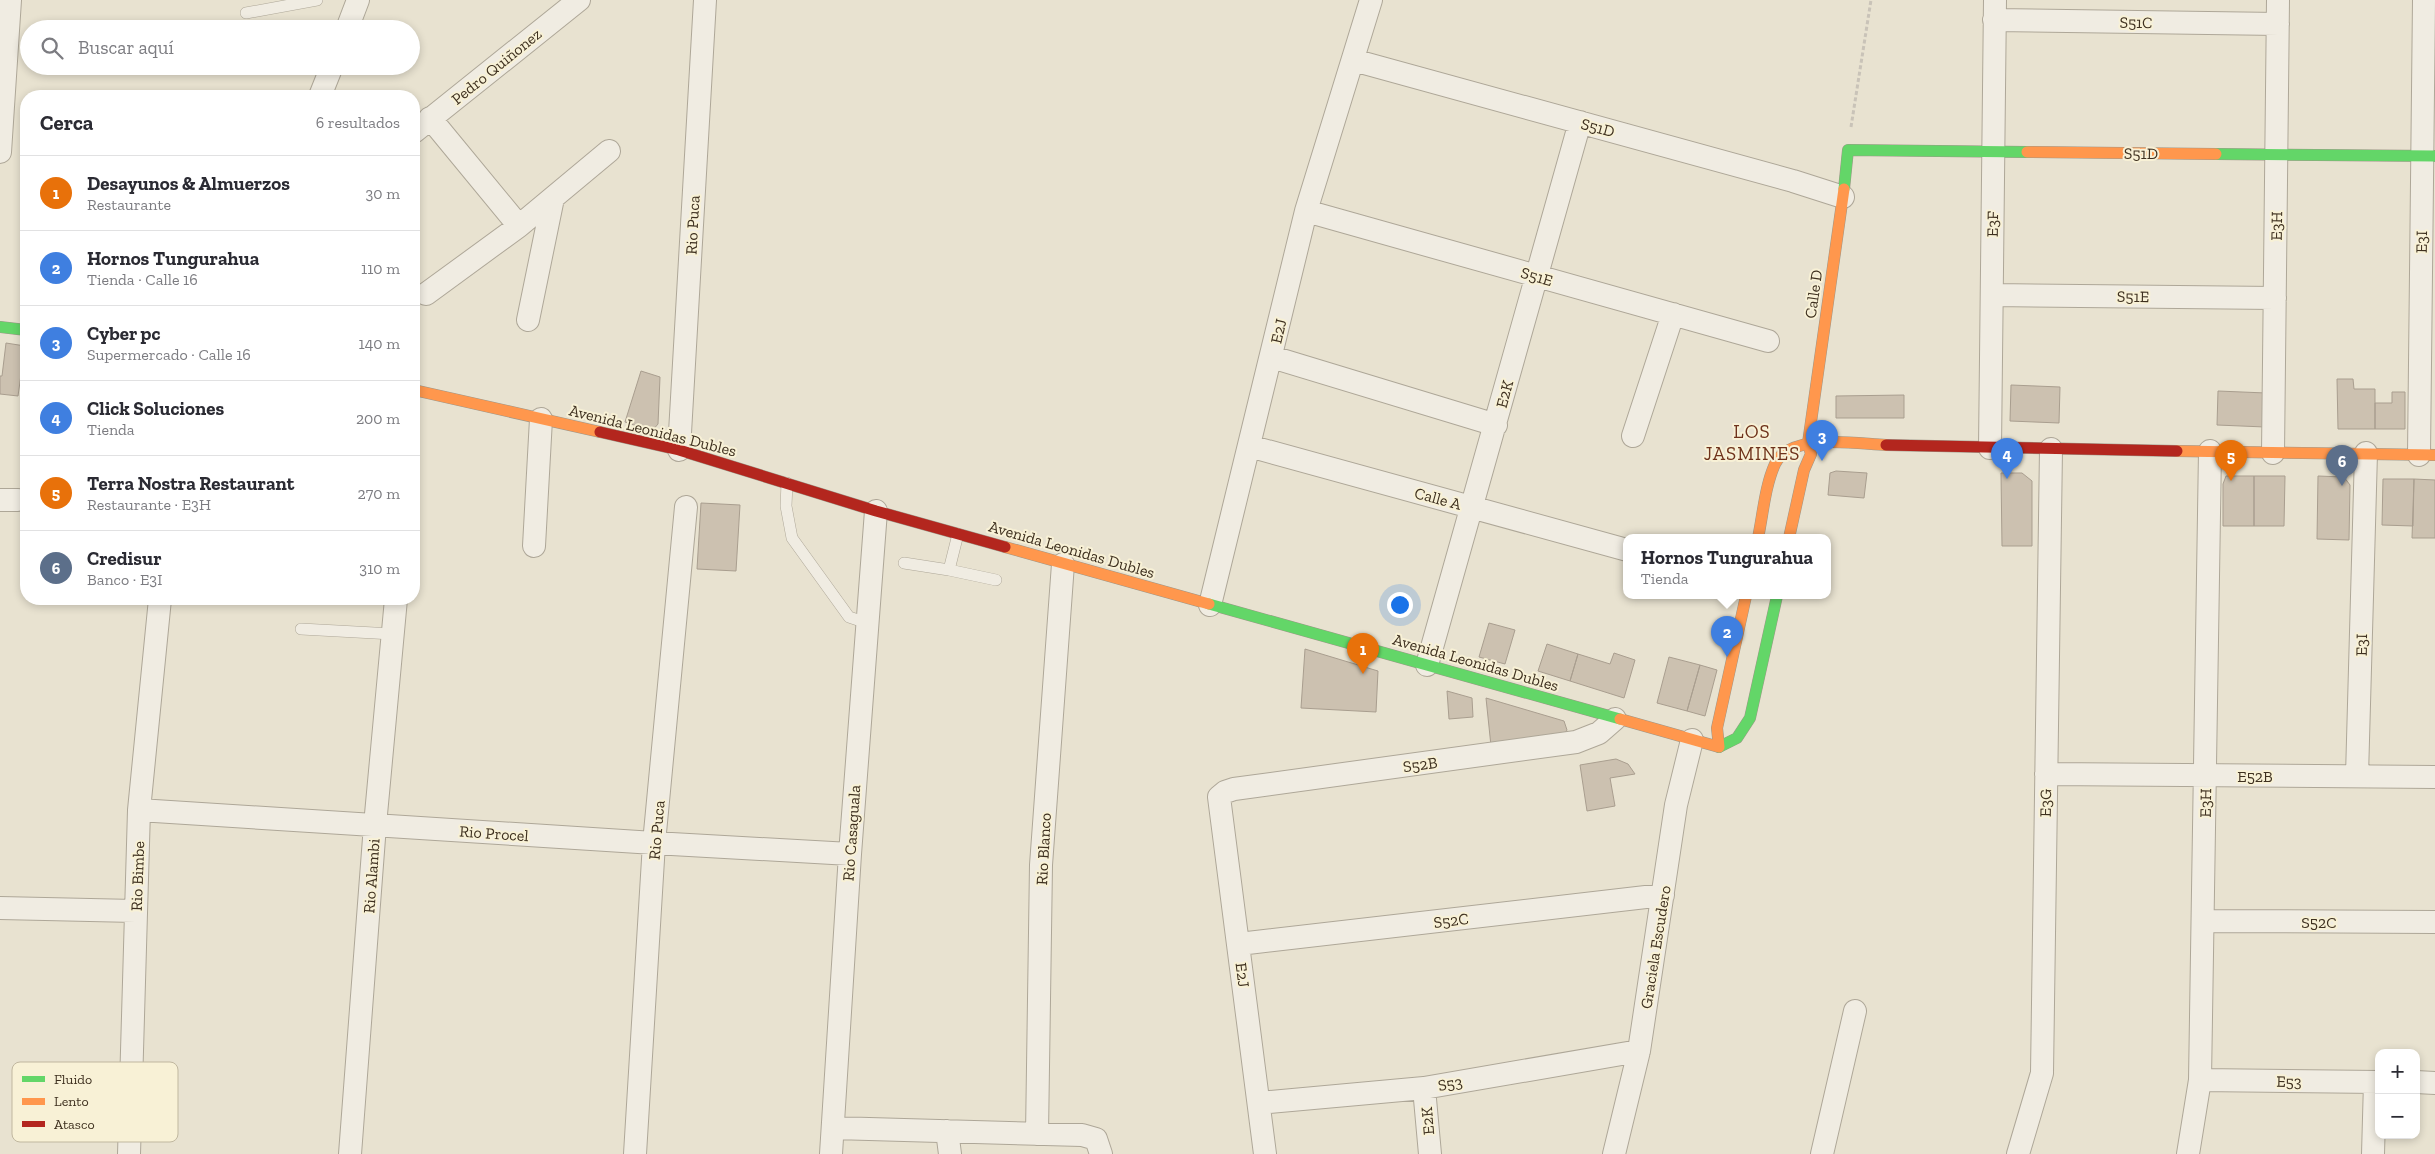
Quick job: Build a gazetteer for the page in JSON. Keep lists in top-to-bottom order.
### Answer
{
  "streets": {
    "main road": ["S51D", "Calle D", "Avenida Leonidas Dubles"],
    "street": [
      "S51C",
      "Pedro Quiñonez",
      "E3F",
      "Rio Puca",
      "E3H",
      "E3I",
      "S51E",
      "E2J",
      "E2K",
      "Calle A",
      "S52B",
      "E52B",
      "E3G",
      "Rio Procel",
      "Rio Casaguala",
      "Rio Blanco",
      "Rio Bimbe",
      "Rio Alambi",
      "S52C",
      "Graciela Escudero",
      "E53",
      "S53"
    ]
  },
  "crossings": [
    ["S51C", "E3F"],
    ["S51C", "E3H"],
    ["S51D", "E3F"],
    ["S51D", "E3H"],
    ["S51D", "E3I"],
    ["S51D", "Calle D"],
    ["S51D", "E2J"],
    ["S51D", "E2K"],
    ["E3F", "S51E"],
    ["Rio Puca", "Avenida Leonidas Dubles"],
    ["Rio Puca", "Rio Procel"],
    ["E3H", "S51E"],
    ["E3H", "E52B"],
    ["E3H", "S52C"],
    ["E3H", "E53"],
    ["E3I", "E52B"],
    ["S51E", "E2J"],
    ["S51E", "E2K"],
    ["E2J", "Avenida Leonidas Dubles"],
    ["E2J", "Calle A"],
    ["E2J", "S52B"],
    ["E2J", "S52C"],
    ["E2J", "S53"],
    ["E2K", "Avenida Leonidas Dubles"],
    ["E2K", "Calle A"],
    ["E2K", "S53"],
    ["Avenida Leonidas Dubles", "S52B"],
    ["Avenida Leonidas Dubles", "Rio Casaguala"],
    ["Avenida Leonidas Dubles", "Rio Blanco"],
    ["Avenida Leonidas Dubles", "Graciela Escudero"],
    ["E52B", "E3G"],
    ["Rio Procel", "Rio Casaguala"],
    ["Rio Procel", "Rio Bimbe"],
    ["Rio Procel", "Rio Alambi"],
    ["S52C", "Graciela Escudero"],
    ["Graciela Escudero", "S53"]
  ],
  "districts": ["LOS JASMINES"],
  "legend": ["Fluido", "Lento", "Atasco"],
  "page": {
    "search": "Buscar aquí",
    "heading": ["Cerca", "6 resultados"],
    "list": [
      {
        "mark": "1",
        "name": "Desayunos & Almuerzos",
        "note": "Restaurante",
        "value": "30 m"
      },
      {
        "mark": "2",
        "name": "Hornos Tungurahua",
        "note": "Tienda · Calle 16",
        "value": "110 m"
      },
      {
        "mark": "3",
        "name": "Cyber pc",
        "note": "Supermercado · Calle 16",
        "value": "140 m"
      },
      {
        "mark": "4",
        "name": "Click Soluciones",
        "note": "Tienda",
        "value": "200 m"
      },
      {
        "mark": "5",
        "name": "Terra Nostra Restaurant",
        "note": "Restaurante · E3H",
        "value": "270 m"
      },
      {
        "mark": "6",
        "name": "Credisur",
        "note": "Banco · E3I",
        "value": "310 m"
      }
    ],
    "pins": [
      "3",
      "4",
      "5",
      "6",
      "2",
      "1"
    ],
    "popup": ["Hornos Tungurahua", "Tienda"],
    "map_buttons": ["+", "−"]
  }
}
